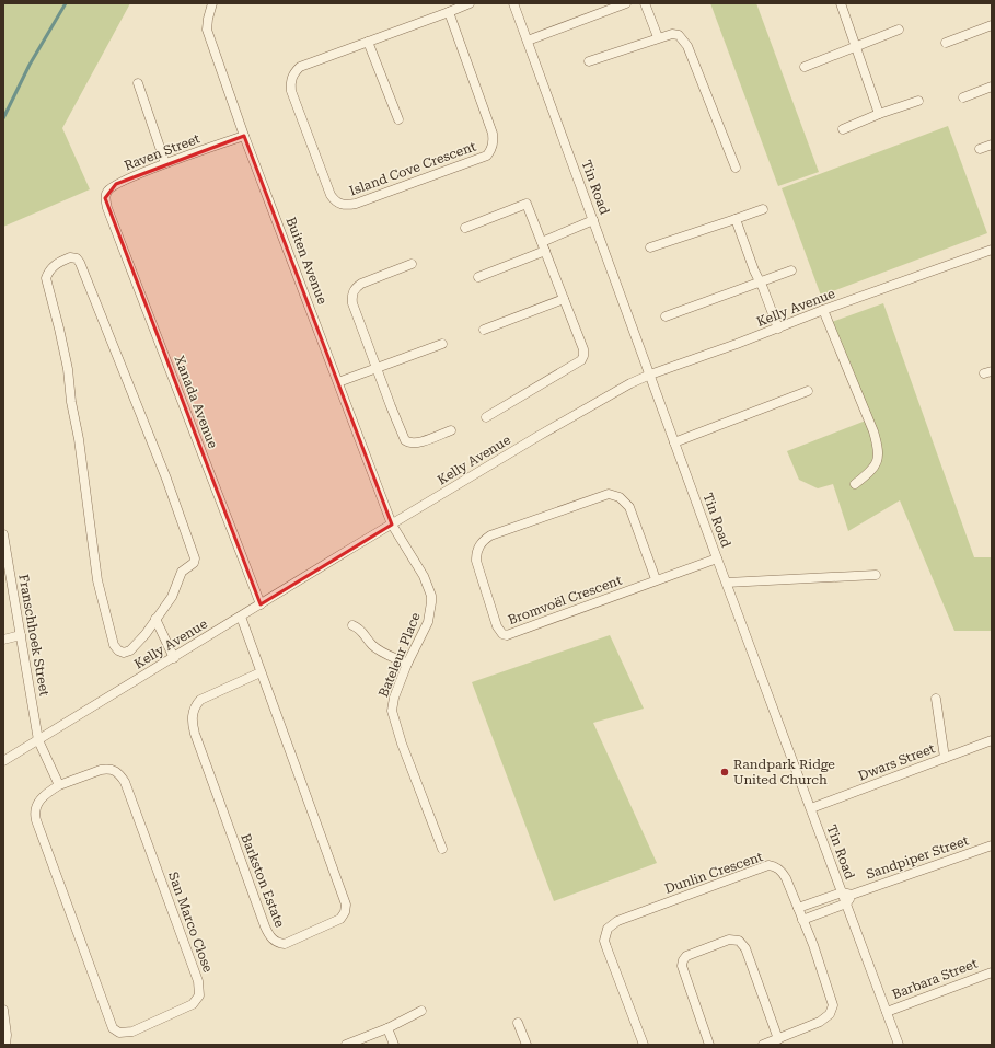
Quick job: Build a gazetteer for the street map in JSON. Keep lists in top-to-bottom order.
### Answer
{
  "streets": {
    "street": [
      "Raven Street",
      "Island Cove Crescent",
      "Tin Road",
      "Buiten Avenue",
      "Kelly Avenue",
      "Xanada Avenue",
      "Bromvoël Crescent",
      "Franschhoek Street",
      "Bateleur Place",
      "Dwars Street",
      "Sandpiper Street",
      "Dunlin Crescent",
      "Barkston Estate",
      "San Marco Close",
      "Barbara Street"
    ]
  },
  "crossings": [
    ["Raven Street", "Buiten Avenue"],
    ["Raven Street", "Xanada Avenue"],
    ["Tin Road", "Kelly Avenue"],
    ["Tin Road", "Bromvoël Crescent"],
    ["Tin Road", "Dwars Street"],
    ["Tin Road", "Barbara Street"],
    ["Buiten Avenue", "Kelly Avenue"],
    ["Buiten Avenue", "Bateleur Place"],
    ["Kelly Avenue", "Xanada Avenue"],
    ["Kelly Avenue", "Franschhoek Street"],
    ["Kelly Avenue", "Bateleur Place"],
    ["Kelly Avenue", "Barkston Estate"]
  ],
  "places": ["Randpark Ridge United Church"]
}
